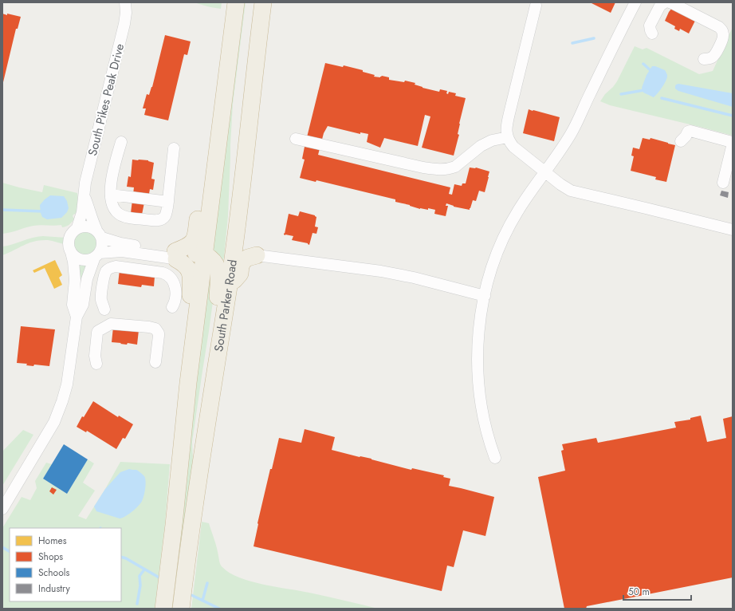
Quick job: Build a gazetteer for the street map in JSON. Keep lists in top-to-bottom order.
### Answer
{
  "streets": {
    "highway": ["South Parker Road"],
    "street": ["South Pikes Peak Drive"]
  },
  "legend": [
    "Homes",
    "Shops",
    "Schools",
    "Industry"
  ],
  "scale_bar": "50 m"
}
